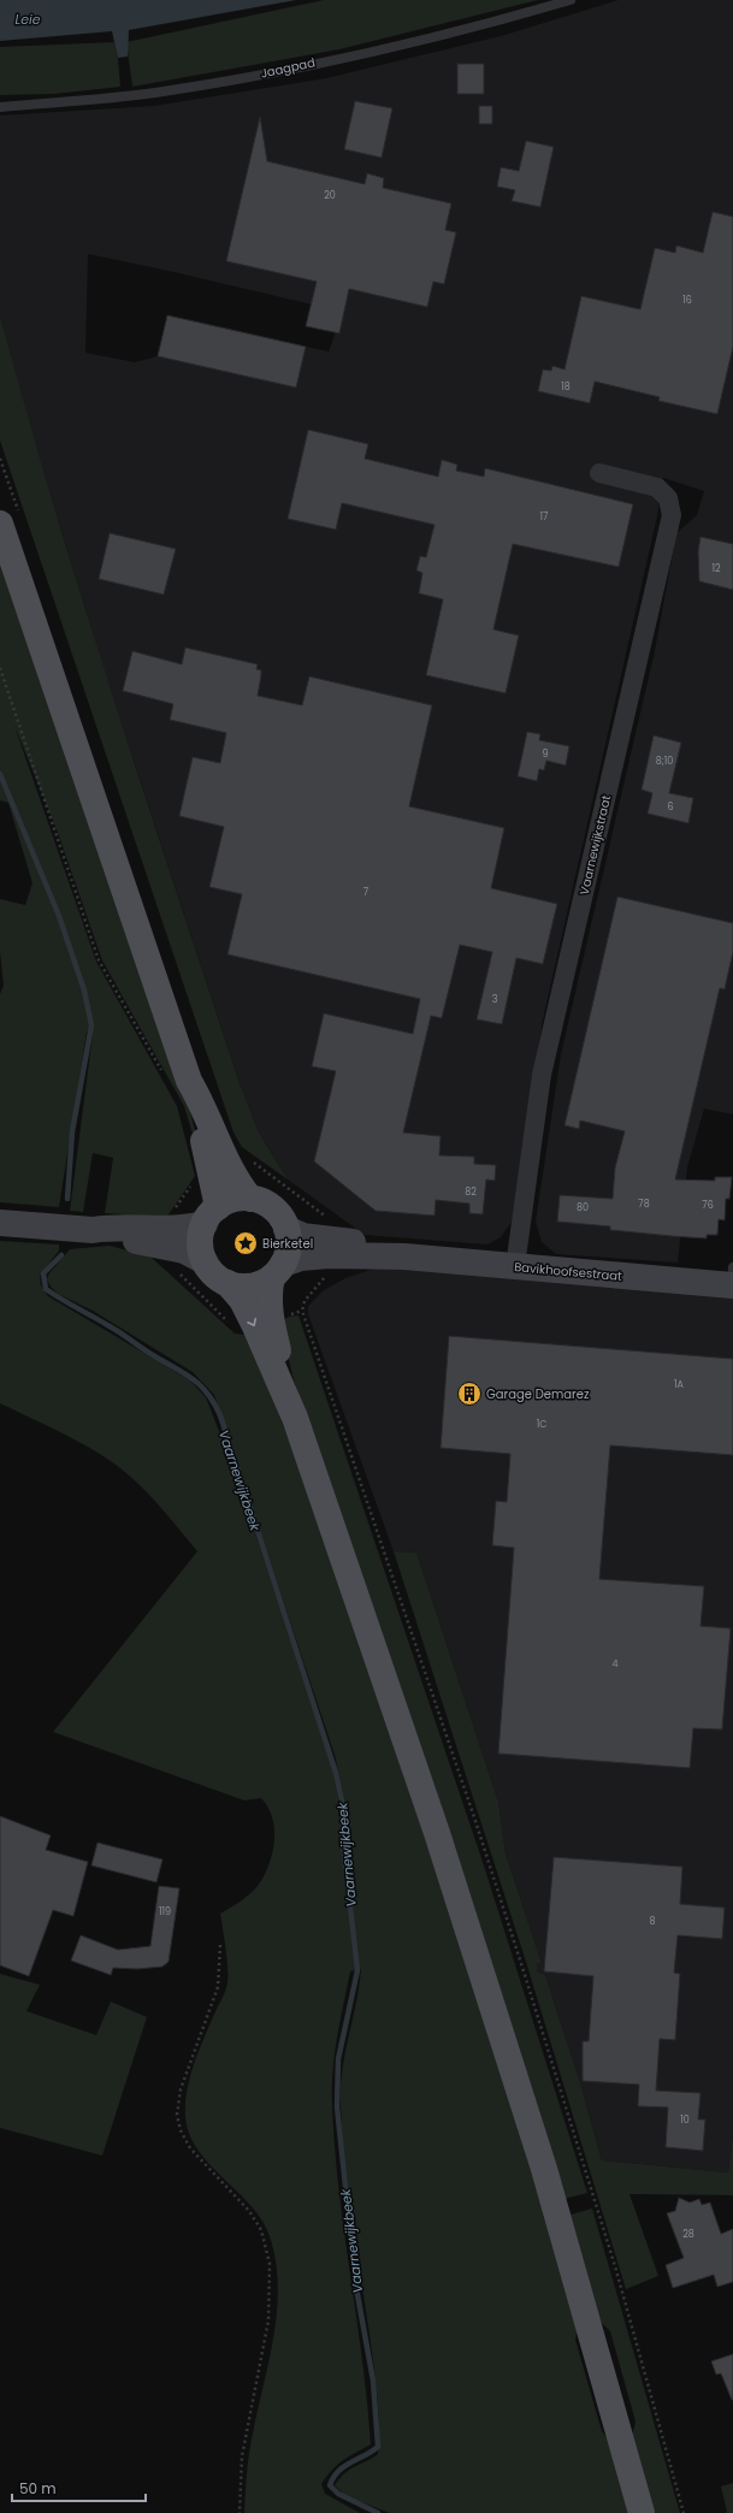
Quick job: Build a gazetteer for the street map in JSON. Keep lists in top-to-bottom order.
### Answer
{
  "streets": {
    "street": ["Vaarnewijkstraat", "Bavikhoofsestraat"],
    "lane": ["Jaagpad"]
  },
  "crossings": [
    ["Vaarnewijkstraat", "Bavikhoofsestraat"]
  ],
  "water": ["Leie", "Vaarnewijkbeek"],
  "places": {
    "place": ["Bierketel"],
    "building": ["Garage Demarez"]
  },
  "house_numbers": [
    "20",
    "16",
    "18",
    "17",
    "12",
    "9",
    "8;10",
    "6",
    "7",
    "3",
    "82",
    "78",
    "76",
    "80",
    "1A",
    "1C",
    "4",
    "119",
    "8",
    "10",
    "28"
  ],
  "scale_bar": "50 m"
}
